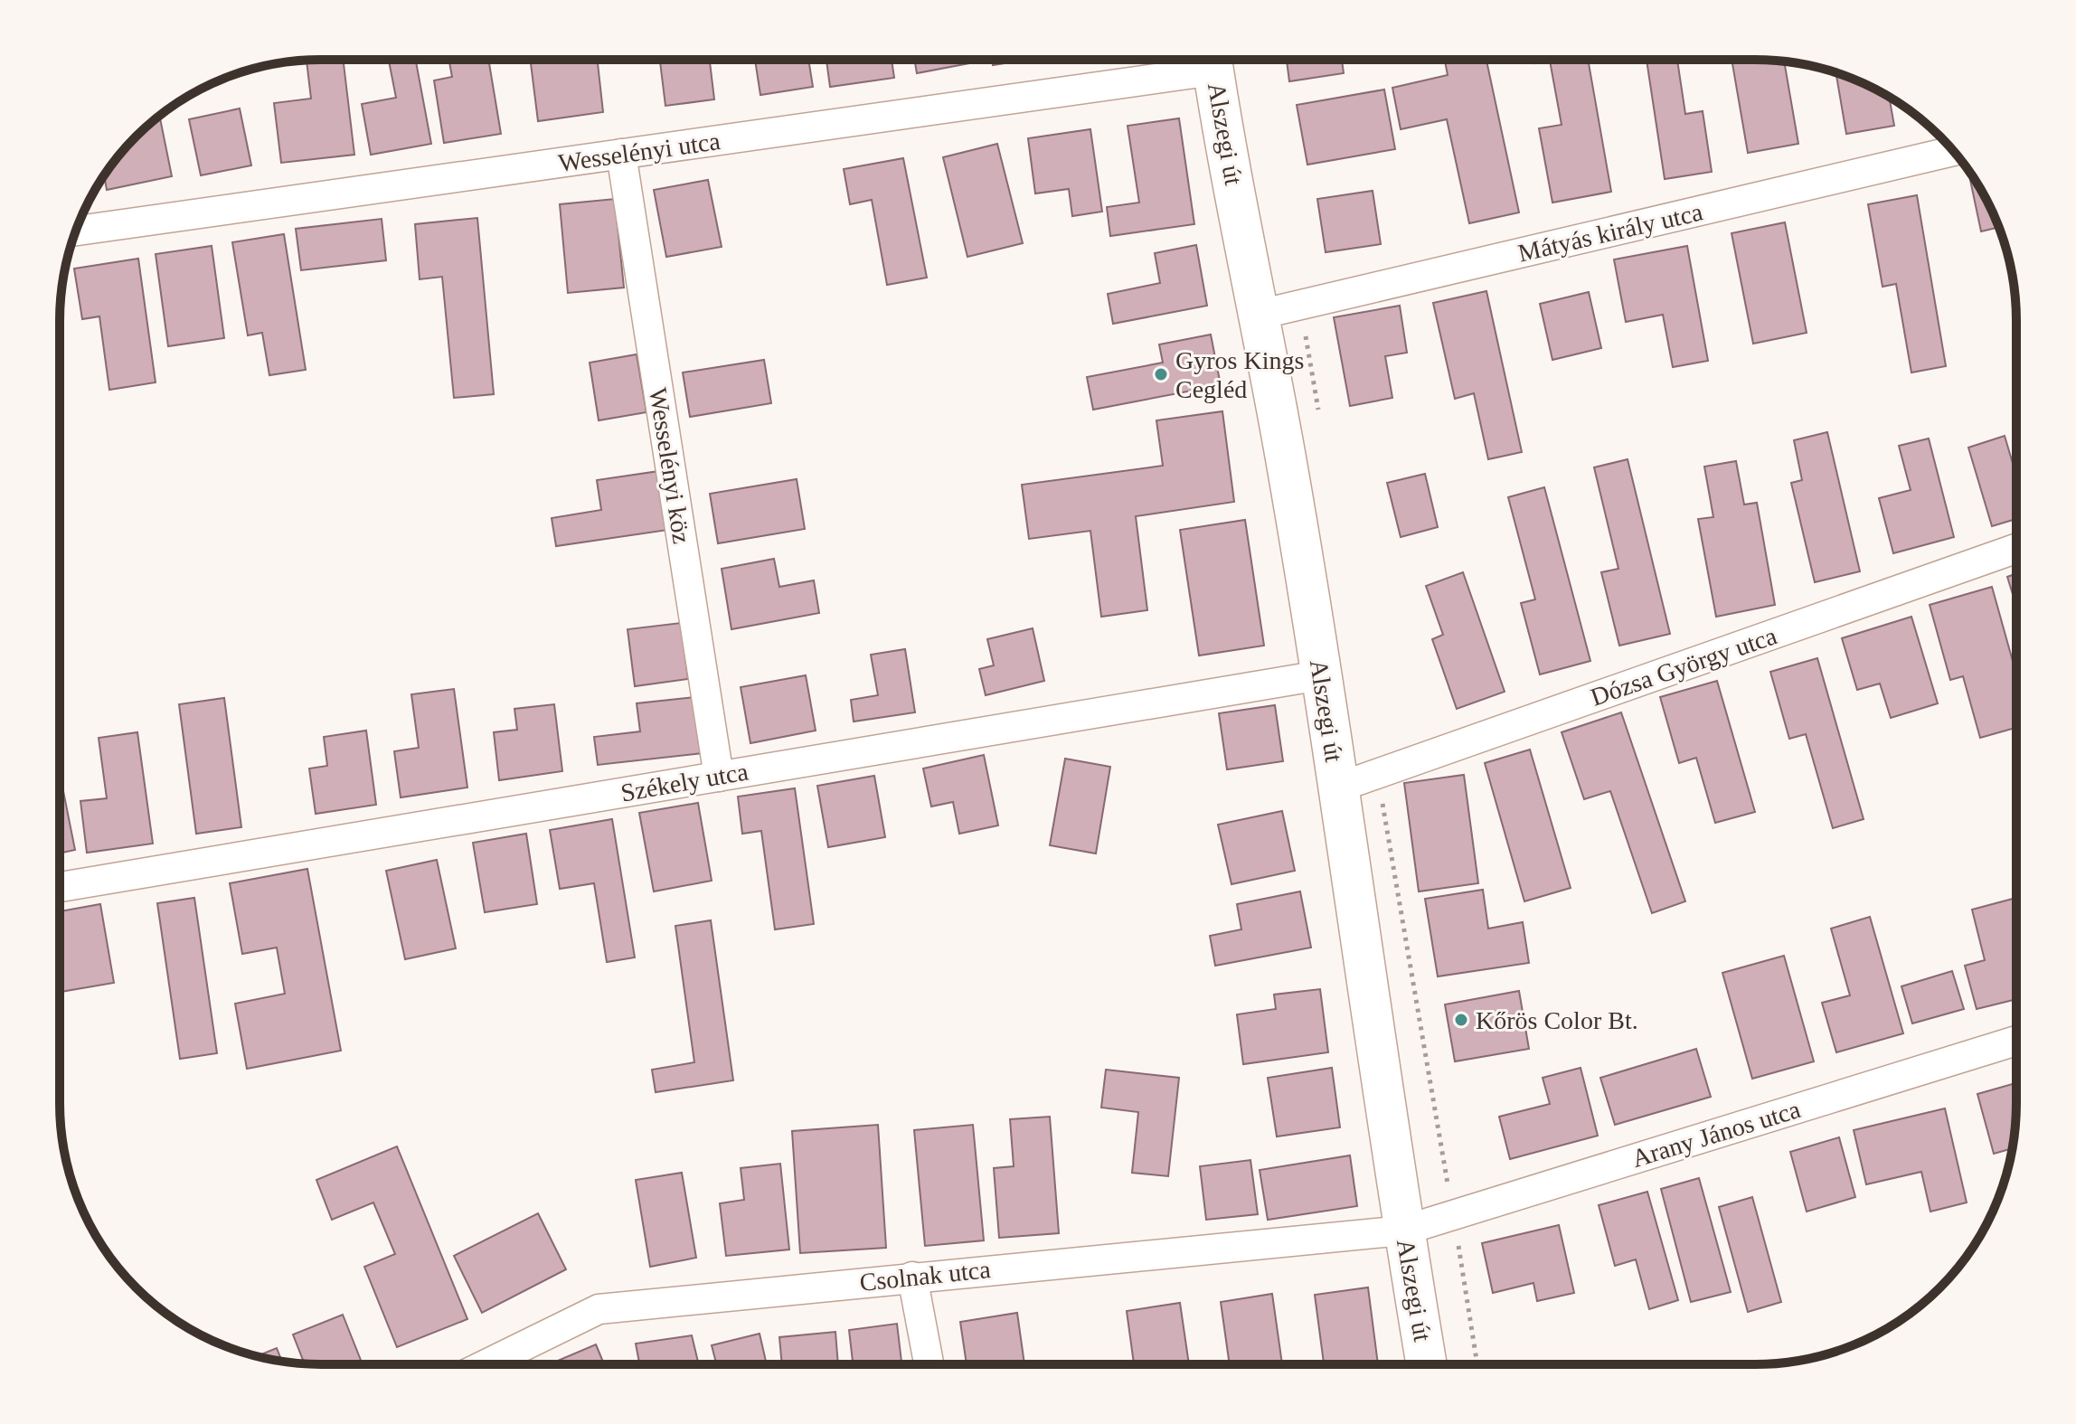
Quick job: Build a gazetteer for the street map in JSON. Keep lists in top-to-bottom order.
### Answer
{
  "streets": {
    "main road": ["Alszegi út"],
    "street": [
      "Wesselényi utca",
      "Mátyás király utca",
      "Wesselényi köz",
      "Dózsa György utca",
      "Székely utca",
      "Arany János utca",
      "Csolnak utca"
    ]
  },
  "crossings": [
    ["Alszegi út", "Mátyás király utca"],
    ["Alszegi út", "Dózsa György utca"],
    ["Alszegi út", "Székely utca"],
    ["Alszegi út", "Arany János utca"],
    ["Alszegi út", "Csolnak utca"],
    ["Wesselényi utca", "Wesselényi köz"],
    ["Wesselényi köz", "Székely utca"],
    ["Arany János utca", "Csolnak utca"]
  ],
  "places": ["Gyros Kings Cegléd", "Kőrös Color Bt."]
}
